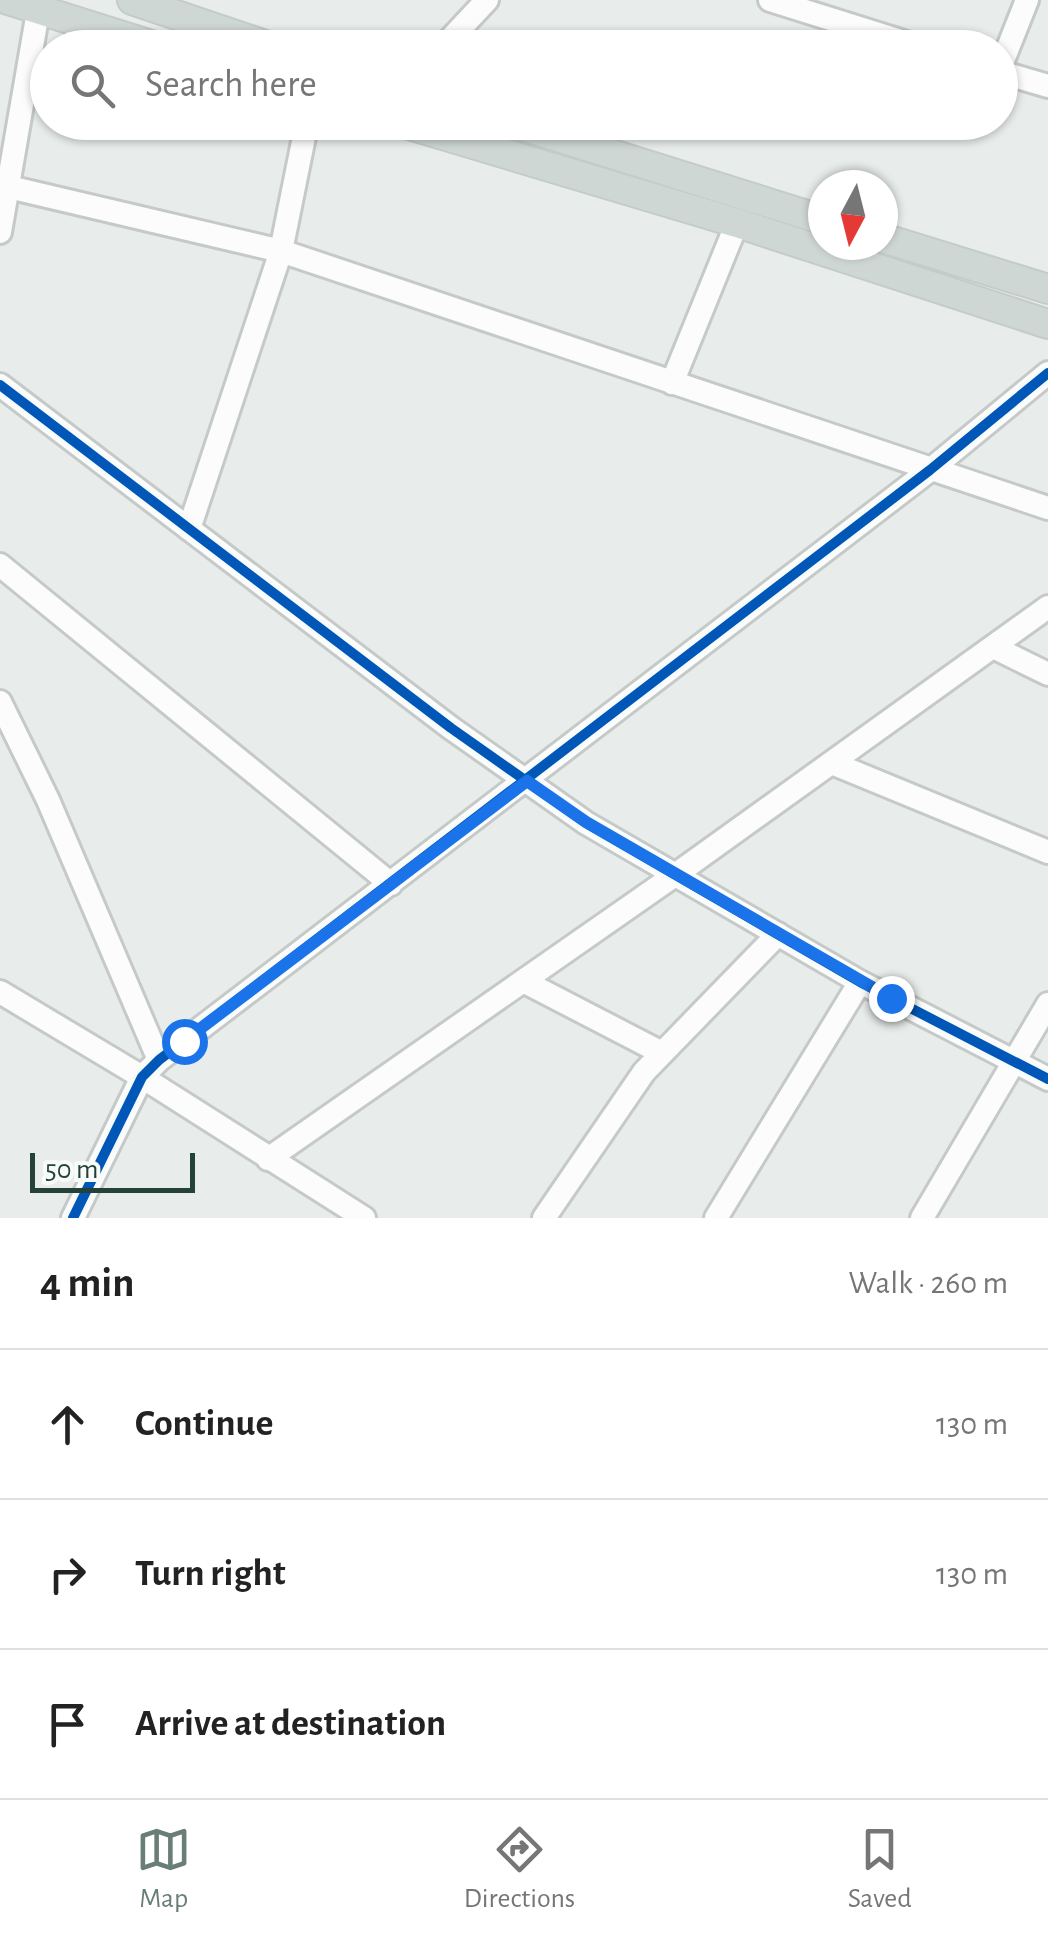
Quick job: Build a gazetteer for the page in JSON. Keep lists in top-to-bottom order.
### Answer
{
  "scale_bar": "50 m",
  "north": "bottom",
  "page": {
    "search": "Search here",
    "scale": "50 m",
    "heading": ["4 min", "Walk · 260 m"],
    "list": [
      ["Continue", "130 m"],
      ["Turn right", "130 m"],
      "Arrive at destination"
    ],
    "nav": ["Map", "Directions", "Saved"]
  }
}
